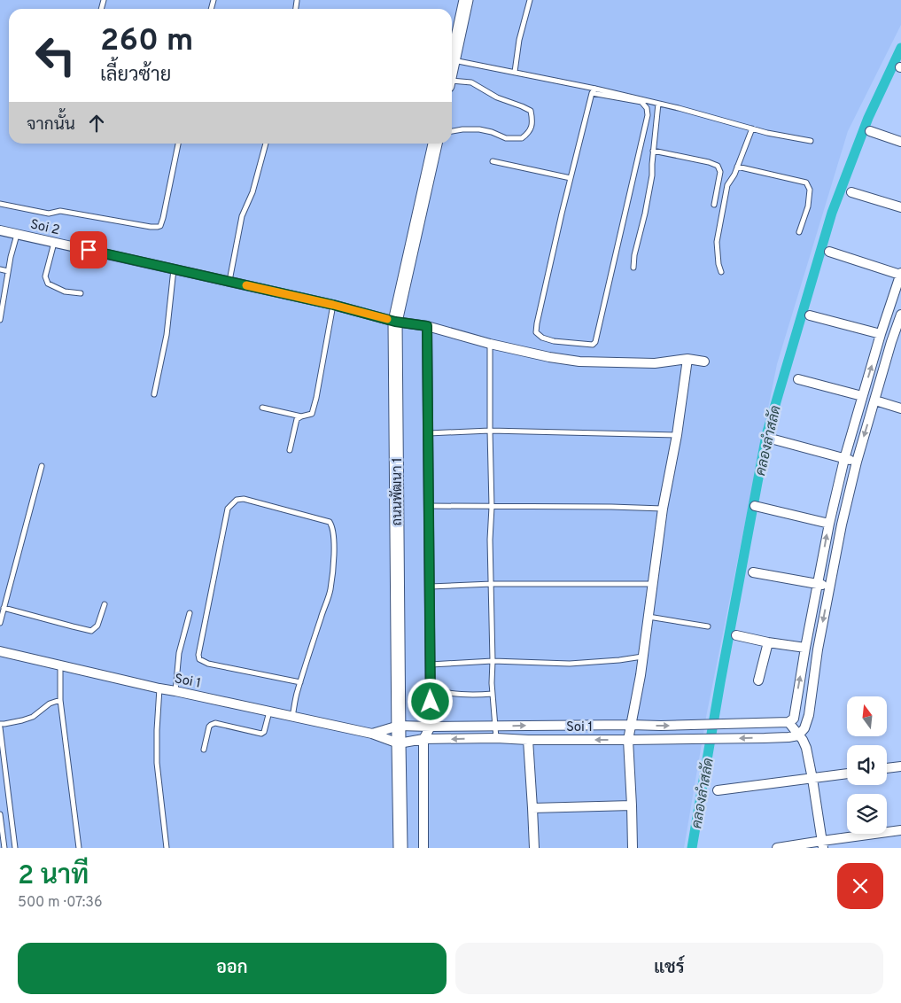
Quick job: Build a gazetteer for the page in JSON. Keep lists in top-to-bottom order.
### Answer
{
  "streets": {
    "main road": ["ถนนพัฒนา 1"],
    "street": ["Soi 2", "Soi 1"]
  },
  "crossings": [
    ["Soi 2", "ถนนพัฒนา 1"],
    ["ถนนพัฒนา 1", "Soi 1"]
  ],
  "water": ["คลองลำสลัด"],
  "north": "top",
  "page": {
    "turn": ["260 m", "เลี้ยวซ้าย"],
    "then": "จากนั้น",
    "heading": ["2 นาที", "500 m · 07:36"],
    "buttons": ["ออก", "แชร์"]
  }
}
